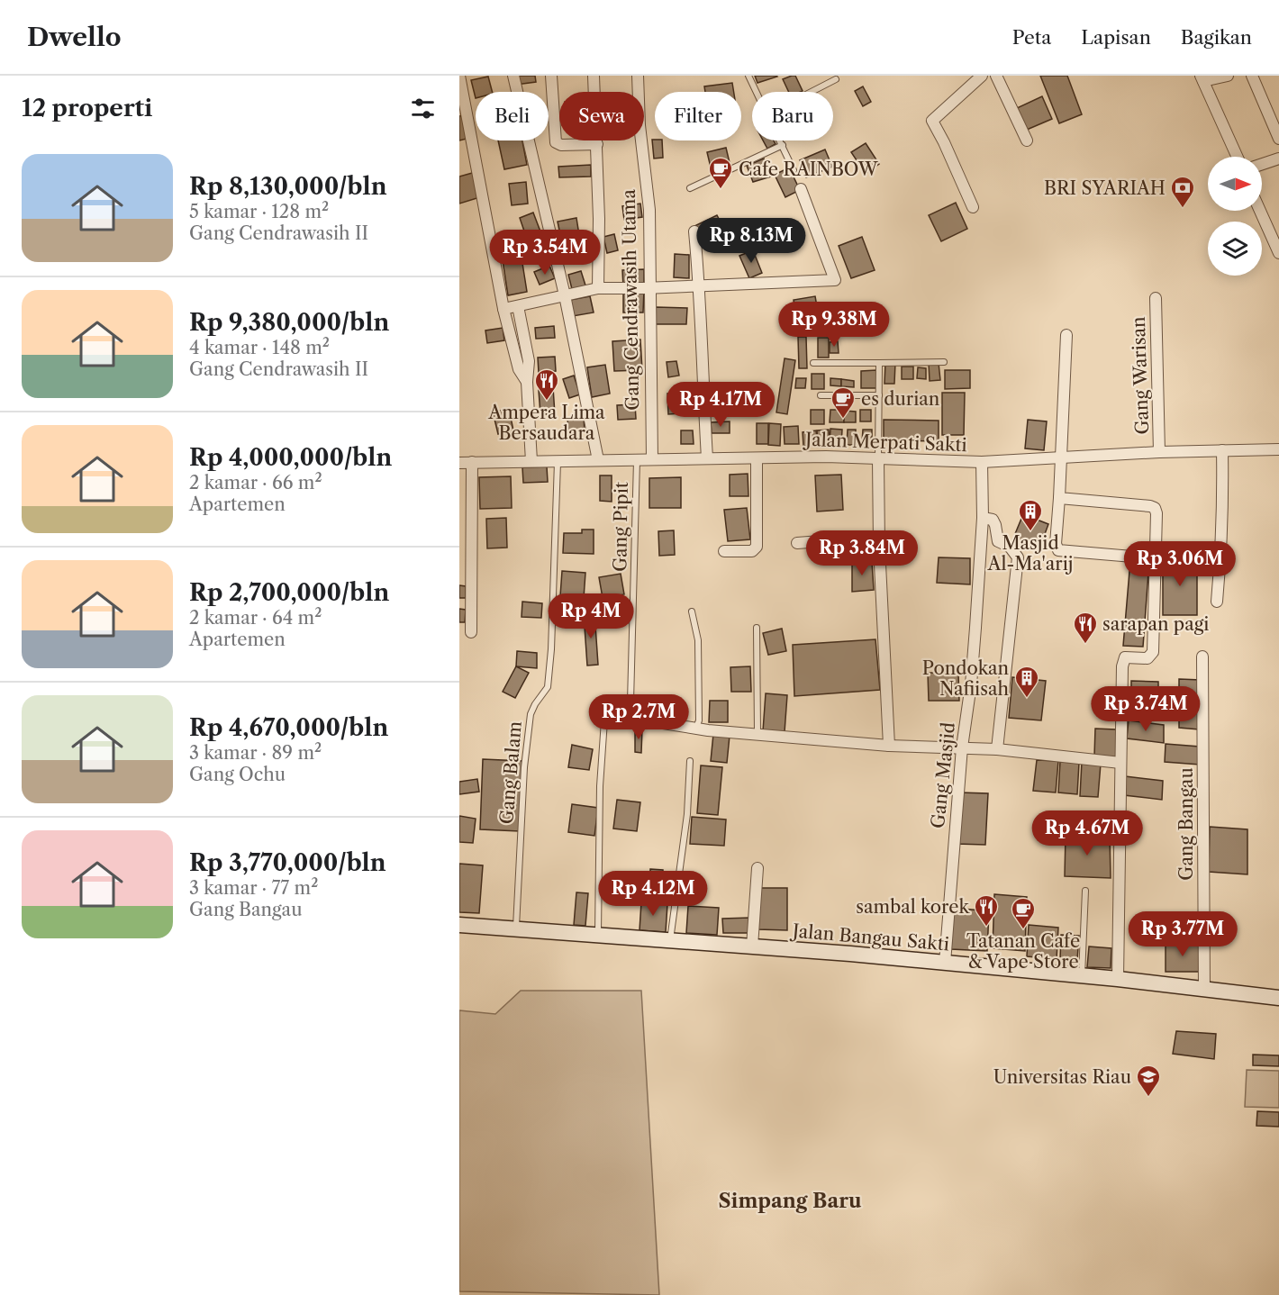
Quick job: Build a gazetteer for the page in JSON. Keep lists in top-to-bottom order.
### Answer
{
  "streets": {
    "street": [
      "Gang Cendrawasih Utama",
      "Gang Warisan",
      "Jalan Merpati Sakti",
      "Gang Masjid",
      "Gang Bangau",
      "Jalan Bangau Sakti"
    ],
    "lane": ["Gang Pipit", "Gang Balam"]
  },
  "crossings": [
    ["Gang Cendrawasih Utama", "Jalan Merpati Sakti"],
    ["Gang Warisan", "Jalan Merpati Sakti"],
    ["Jalan Merpati Sakti", "Gang Pipit"],
    ["Jalan Merpati Sakti", "Gang Balam"],
    ["Jalan Merpati Sakti", "Gang Masjid"],
    ["Gang Pipit", "Jalan Bangau Sakti"],
    ["Gang Balam", "Jalan Bangau Sakti"],
    ["Gang Masjid", "Jalan Bangau Sakti"],
    ["Gang Bangau", "Jalan Bangau Sakti"]
  ],
  "districts": ["Simpang Baru"],
  "places": {
    "cafe": ["Cafe RAINBOW", "es durian", "Tatanan Cafe & Vape Store"],
    "bank": ["BRI SYARIAH"],
    "restaurant": ["Ampera Lima Bersaudara", "sarapan pagi", "sambal korek"],
    "building": ["Masjid Al-Ma'arij", "Pondokan Nafiisah"],
    "school or university": ["Universitas Riau"]
  },
  "north": "right",
  "page": {
    "header": "Dwello",
    "nav": ["Peta", "Lapisan", "Bagikan"],
    "heading": "12 properti",
    "chip": [
      "Beli",
      "Sewa",
      "Filter",
      "Baru"
    ],
    "list": [
      {
        "name": "Rp 8,130,000/bln",
        "note": "5 kamar · 128 m² · Gang Cendrawasih II"
      },
      {
        "name": "Rp 9,380,000/bln",
        "note": "4 kamar · 148 m² · Gang Cendrawasih II"
      },
      {
        "name": "Rp 4,000,000/bln",
        "note": "2 kamar · 66 m² · Apartemen"
      },
      {
        "name": "Rp 2,700,000/bln",
        "note": "2 kamar · 64 m² · Apartemen"
      },
      {
        "name": "Rp 4,670,000/bln",
        "note": "3 kamar · 89 m² · Gang Ochu"
      },
      {
        "name": "Rp 3,770,000/bln",
        "note": "3 kamar · 77 m² · Gang Bangau"
      }
    ],
    "price": [
      "Rp 8.13M",
      "Rp 3.54M",
      "Rp 9.38M",
      "Rp 4.17M",
      "Rp 3.84M",
      "Rp 3.06M",
      "Rp 4M",
      "Rp 3.74M",
      "Rp 2.7M",
      "Rp 4.67M",
      "Rp 4.12M",
      "Rp 3.77M"
    ]
  }
}
